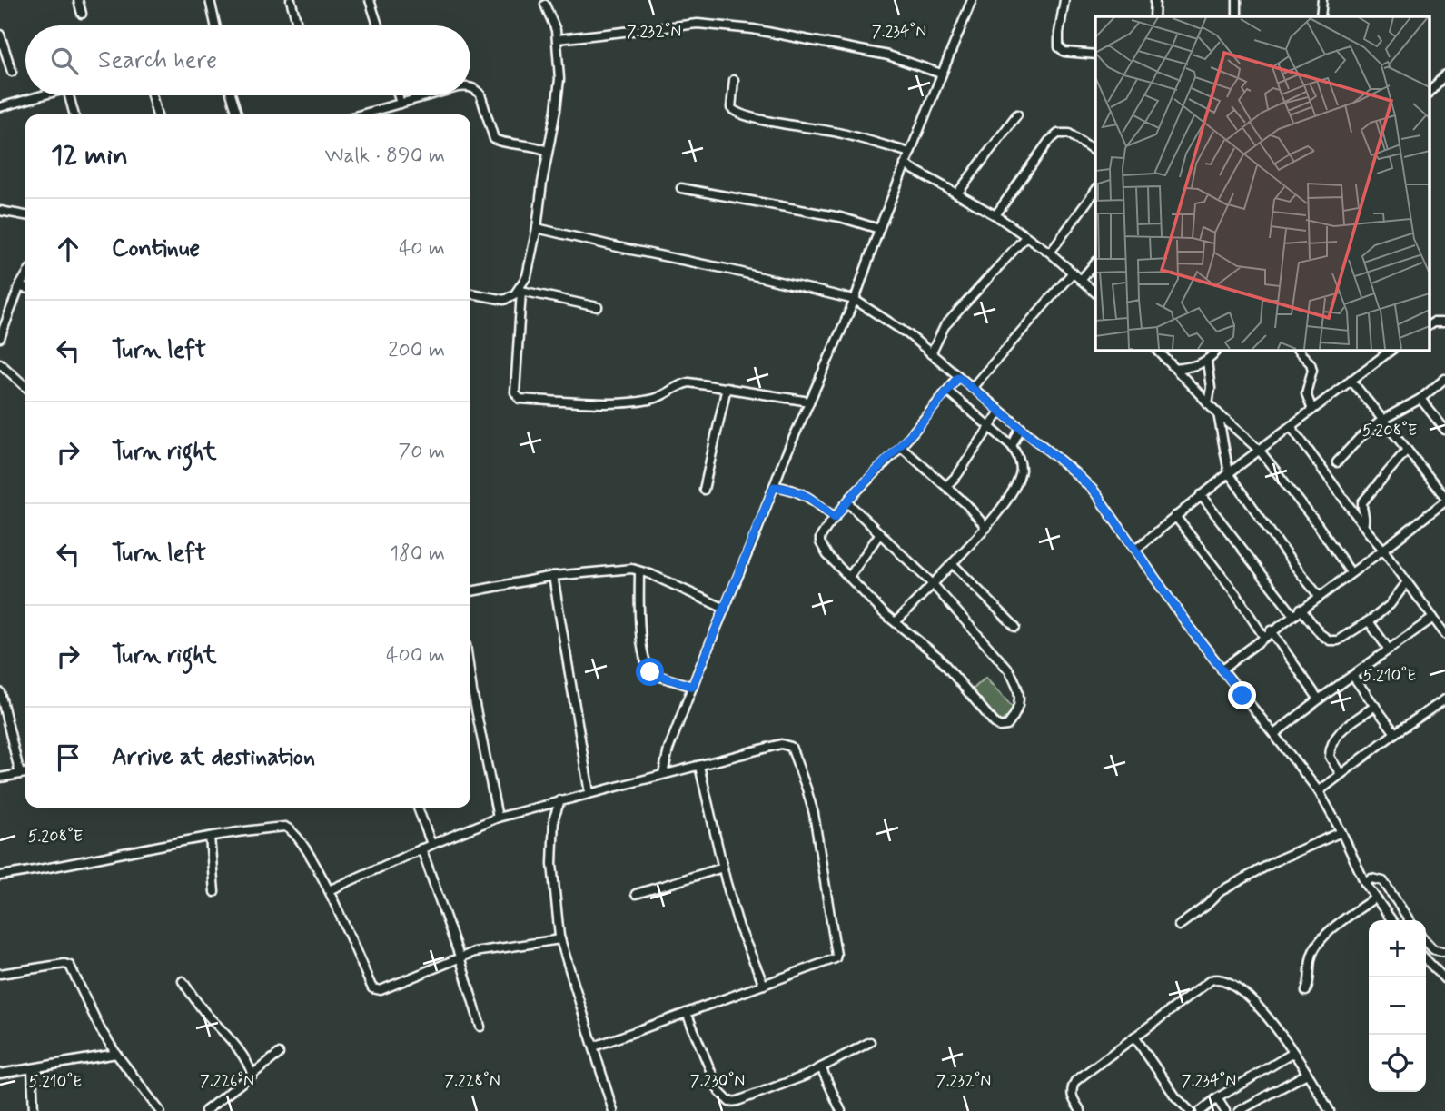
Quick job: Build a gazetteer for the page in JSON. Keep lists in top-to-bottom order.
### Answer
{
  "page": {
    "search": "Search here",
    "heading": ["12 min", "Walk · 890 m"],
    "list": [
      ["Continue", "40 m"],
      ["Turn left", "200 m"],
      ["Turn right", "70 m"],
      ["Turn left", "180 m"],
      ["Turn right", "400 m"],
      "Arrive at destination"
    ],
    "map_buttons": ["+", "−"]
  },
  "coordinates": [
    "7.232°N",
    "7.234°N",
    "5.208°E",
    "5.210°E",
    "7.226°N",
    "7.228°N",
    "7.230°N"
  ]
}
